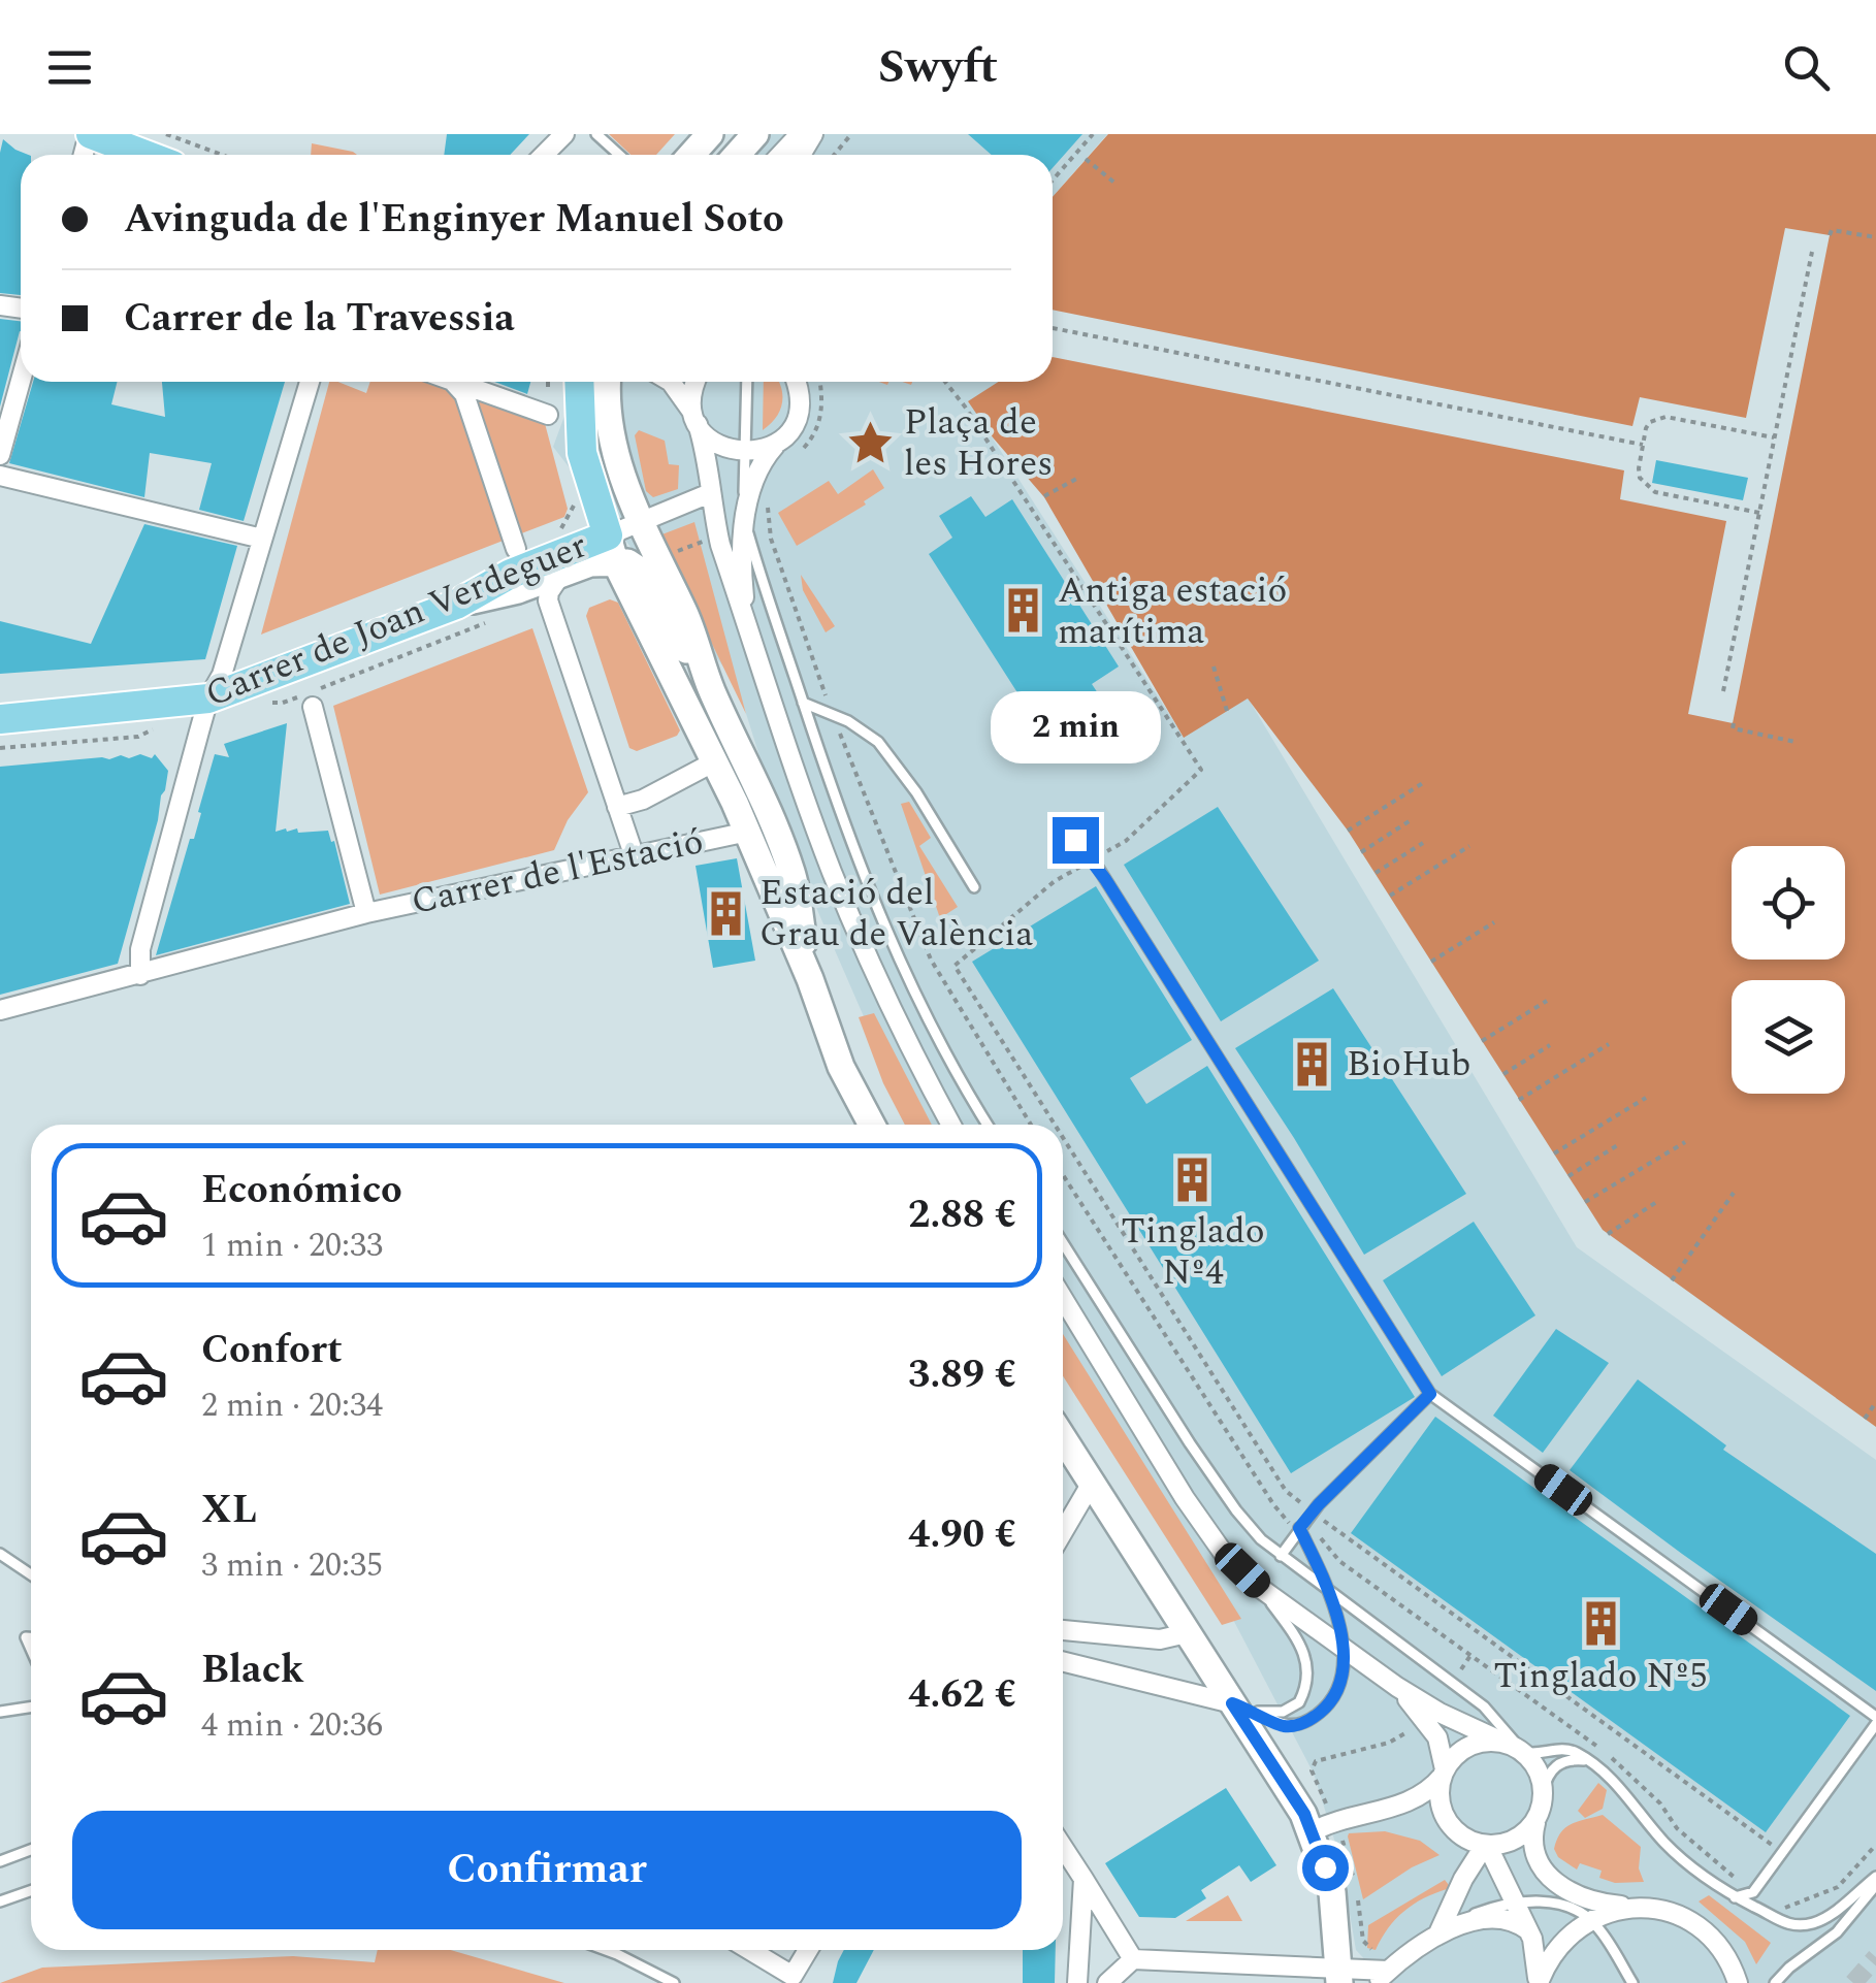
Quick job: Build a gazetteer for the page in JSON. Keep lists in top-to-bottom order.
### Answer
{
  "streets": {
    "main road": ["Carrer de Joan Verdeguer"],
    "street": ["Carrer de l'Estació"]
  },
  "places": {
    "place": ["Plaça de les Hores"],
    "building": [
      "Antiga estació marítima",
      "Estació del Grau de València",
      "BioHub",
      "Tinglado Nº4",
      "Tinglado Nº5"
    ]
  },
  "page": {
    "header": "Swyft",
    "banner": ["Avinguda de l'Enginyer Manuel Soto", "Carrer de la Travessia"],
    "bubble": "2 min",
    "list": [
      {
        "name": "Económico",
        "note": "1 min · 20:33",
        "value": "2.88 €"
      },
      {
        "name": "Confort",
        "note": "2 min · 20:34",
        "value": "3.89 €"
      },
      {
        "name": "XL",
        "note": "3 min · 20:35",
        "value": "4.90 €"
      },
      {
        "name": "Black",
        "note": "4 min · 20:36",
        "value": "4.62 €"
      }
    ],
    "buttons": "Confirmar"
  }
}
